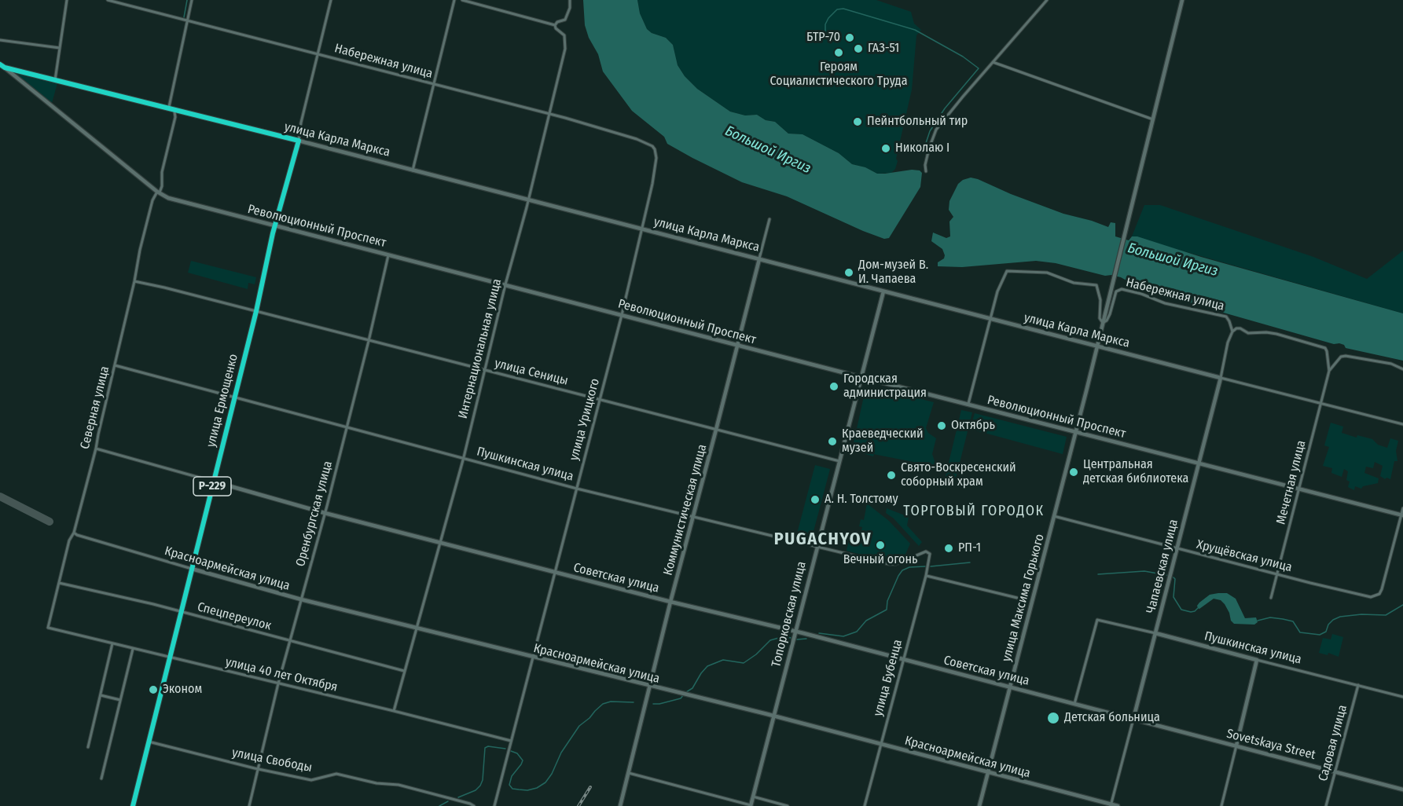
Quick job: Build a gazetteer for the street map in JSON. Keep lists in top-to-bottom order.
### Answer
{
  "streets": {
    "highway": ["улица Карла Маркса", "улица Ермощенко", "Р-229"],
    "street": [
      "Набережная улица",
      "Революционный Проспект",
      "Интернациональная улица",
      "улица Сеницы",
      "Северная улица",
      "улица Урицкого",
      "Пушкинская улица",
      "Мечетная улица",
      "Коммунистическая улица",
      "Оренбургская улица",
      "Хрущёвская улица",
      "Чапаевская улица",
      "Красноармейская улица",
      "Советская улица",
      "улица Максима Горького",
      "Топорковская улица",
      "Спецпереулок",
      "улица 40 лет Октября",
      "улица Бубенца",
      "Садовая улица",
      "Sovetskaya Street",
      "улица Свободы"
    ]
  },
  "crossings": [
    ["Набережная улица", "Интернациональная улица"],
    ["Набережная улица", "улица Ермощенко"],
    ["Набережная улица", "улица Урицкого"],
    ["Набережная улица", "Чапаевская улица"],
    ["Набережная улица", "улица Максима Горького"],
    ["улица Карла Маркса", "Революционный Проспект"],
    ["улица Карла Маркса", "Интернациональная улица"],
    ["улица Карла Маркса", "улица Ермощенко"],
    ["улица Карла Маркса", "Северная улица"],
    ["улица Карла Маркса", "улица Урицкого"],
    ["улица Карла Маркса", "Мечетная улица"],
    ["улица Карла Маркса", "Коммунистическая улица"],
    ["улица Карла Маркса", "Чапаевская улица"],
    ["улица Карла Маркса", "улица Максима Горького"],
    ["улица Карла Маркса", "Топорковская улица"],
    ["Революционный Проспект", "Интернациональная улица"],
    ["Революционный Проспект", "улица Ермощенко"],
    ["Революционный Проспект", "Северная улица"],
    ["Революционный Проспект", "улица Урицкого"],
    ["Революционный Проспект", "Мечетная улица"],
    ["Революционный Проспект", "Коммунистическая улица"],
    ["Революционный Проспект", "Оренбургская улица"],
    ["Революционный Проспект", "Хрущёвская улица"],
    ["Революционный Проспект", "Чапаевская улица"],
    ["Революционный Проспект", "улица Максима Горького"],
    ["Революционный Проспект", "Топорковская улица"],
    ["Интернациональная улица", "улица Сеницы"],
    ["Интернациональная улица", "Пушкинская улица"],
    ["Интернациональная улица", "Красноармейская улица"],
    ["Интернациональная улица", "Советская улица"],
    ["Интернациональная улица", "Спецпереулок"],
    ["Интернациональная улица", "улица 40 лет Октября"],
    ["улица Сеницы", "улица Ермощенко"],
    ["улица Сеницы", "Северная улица"],
    ["улица Сеницы", "улица Урицкого"],
    ["улица Сеницы", "Коммунистическая улица"],
    ["улица Сеницы", "Оренбургская улица"],
    ["улица Сеницы", "Топорковская улица"],
    ["улица Ермощенко", "Пушкинская улица"],
    ["улица Ермощенко", "Красноармейская улица"],
    ["улица Ермощенко", "Советская улица"],
    ["улица Ермощенко", "Спецпереулок"],
    ["улица Ермощенко", "улица 40 лет Октября"],
    ["улица Ермощенко", "улица Свободы"],
    ["Северная улица", "Пушкинская улица"],
    ["Северная улица", "Красноармейская улица"],
    ["Северная улица", "Советская улица"],
    ["Северная улица", "Спецпереулок"],
    ["Северная улица", "улица 40 лет Октября"],
    ["улица Урицкого", "Пушкинская улица"],
    ["улица Урицкого", "Красноармейская улица"],
    ["улица Урицкого", "Советская улица"],
    ["улица Урицкого", "улица 40 лет Октября"],
    ["Пушкинская улица", "Коммунистическая улица"],
    ["Пушкинская улица", "Оренбургская улица"],
    ["Пушкинская улица", "Чапаевская улица"],
    ["Пушкинская улица", "Советская улица"],
    ["Пушкинская улица", "Топорковская улица"],
    ["Пушкинская улица", "улица Бубенца"],
    ["Пушкинская улица", "Садовая улица"],
    ["Мечетная улица", "Хрущёвская улица"],
    ["Коммунистическая улица", "Красноармейская улица"],
    ["Коммунистическая улица", "Советская улица"],
    ["Оренбургская улица", "Красноармейская улица"],
    ["Оренбургская улица", "Советская улица"],
    ["Оренбургская улица", "Спецпереулок"],
    ["Оренбургская улица", "улица 40 лет Октября"],
    ["Оренбургская улица", "улица Свободы"],
    ["Хрущёвская улица", "Чапаевская улица"],
    ["Хрущёвская улица", "улица Максима Горького"],
    ["Чапаевская улица", "Красноармейская улица"],
    ["Чапаевская улица", "Советская улица"],
    ["Чапаевская улица", "Sovetskaya Street"],
    ["Красноармейская улица", "улица Максима Горького"],
    ["Красноармейская улица", "Топорковская улица"],
    ["Красноармейская улица", "улица Бубенца"],
    ["Советская улица", "улица Максима Горького"],
    ["Советская улица", "Топорковская улица"],
    ["Советская улица", "улица Бубенца"],
    ["Советская улица", "Sovetskaya Street"],
    ["Садовая улица", "Sovetskaya Street"]
  ],
  "districts": ["ТОРГОВЫЙ ГОРОДОК", "PUGACHYOV"],
  "water": ["Большой Иргиз"],
  "places": [
    "БТР-70",
    "ГАЗ-51",
    "Героям Социалистического Труда",
    "Пейнтбольный тир",
    "Николаю I",
    "Дом-музей В. И. Чапаева",
    "Городская администрация",
    "Октябрь",
    "Краеведческий музей",
    "Центральная детская библиотека",
    "Свято-Воскресенский соборный храм",
    "А. Н. Толстому",
    "Вечный огонь",
    "РП-1",
    "Эконом",
    "Детская больница"
  ]
}
